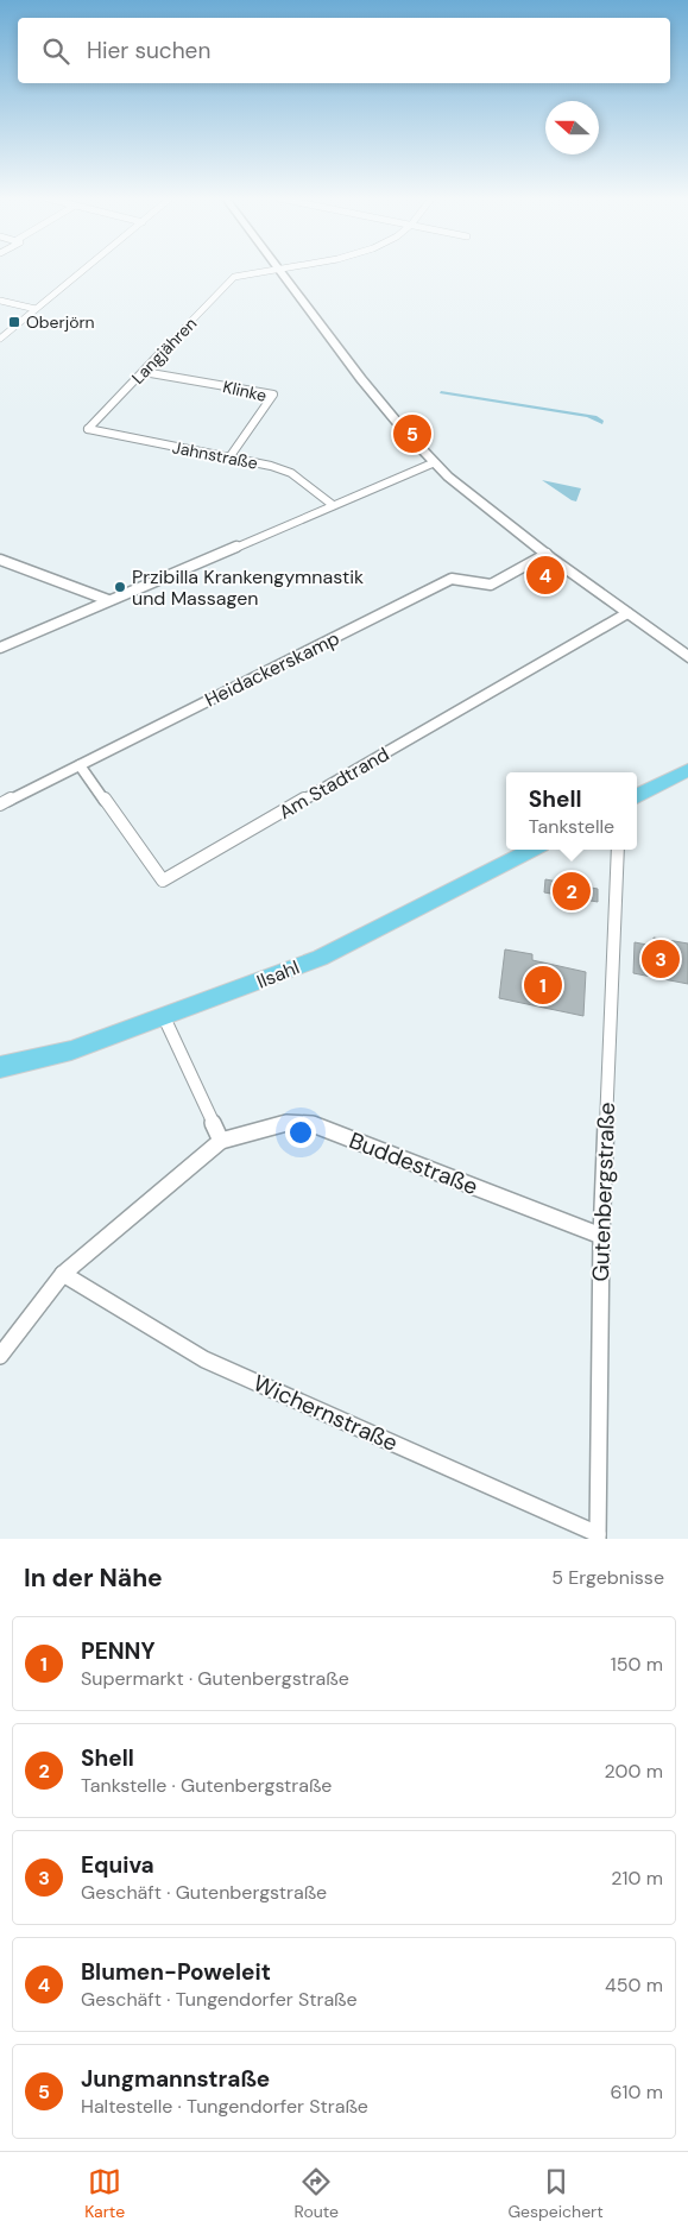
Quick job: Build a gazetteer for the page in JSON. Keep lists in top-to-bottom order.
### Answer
{
  "streets": {
    "main road": ["Ilsahl"],
    "street": [
      "Langjähren",
      "Klinke",
      "Jahnstraße",
      "Heidackerskamp",
      "Am Stadtrand",
      "Buddestraße",
      "Gutenbergstraße",
      "Wichernstraße"
    ]
  },
  "crossings": [
    ["Langjähren", "Klinke"],
    ["Langjähren", "Jahnstraße"],
    ["Klinke", "Jahnstraße"],
    ["Heidackerskamp", "Am Stadtrand"],
    ["Buddestraße", "Gutenbergstraße"],
    ["Buddestraße", "Wichernstraße"],
    ["Gutenbergstraße", "Wichernstraße"]
  ],
  "places": {
    "transit": ["Oberjörn"],
    "other": ["Przibilla Krankengymnastik und Massagen"]
  },
  "north": "left",
  "page": {
    "search": "Hier suchen",
    "pins": [
      "5",
      "4",
      "2",
      "3",
      "1"
    ],
    "popup": ["Shell", "Tankstelle"],
    "heading": ["In der Nähe", "5 Ergebnisse"],
    "list": [
      {
        "mark": "1",
        "name": "PENNY",
        "note": "Supermarkt · Gutenbergstraße",
        "value": "150 m"
      },
      {
        "mark": "2",
        "name": "Shell",
        "note": "Tankstelle · Gutenbergstraße",
        "value": "200 m"
      },
      {
        "mark": "3",
        "name": "Equiva",
        "note": "Geschäft · Gutenbergstraße",
        "value": "210 m"
      },
      {
        "mark": "4",
        "name": "Blumen-Poweleit",
        "note": "Geschäft · Tungendorfer Straße",
        "value": "450 m"
      },
      {
        "mark": "5",
        "name": "Jungmannstraße",
        "note": "Haltestelle · Tungendorfer Straße",
        "value": "610 m"
      }
    ],
    "nav": ["Karte", "Route", "Gespeichert"]
  }
}
